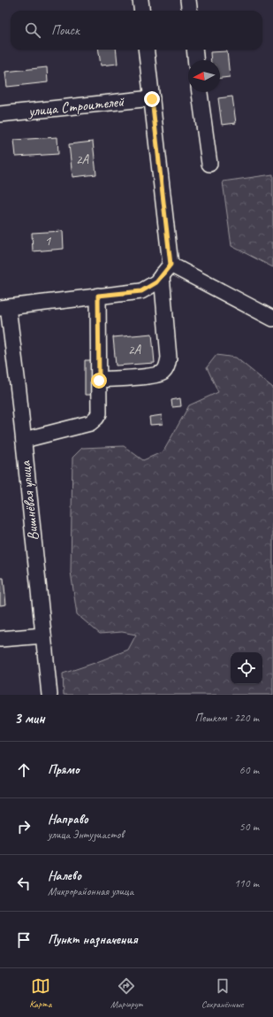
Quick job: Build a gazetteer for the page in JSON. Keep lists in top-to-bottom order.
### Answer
{
  "streets": {
    "street": ["улица Строителей", "Вишнёвая улица"]
  },
  "house_numbers": ["2А", "1", "2А"],
  "north": "left",
  "page": {
    "search": "Поиск",
    "heading": ["3 мин", "Пешком · 220 m"],
    "list": [
      ["Прямо", "60 m"],
      ["Направо", "улица Энтузиастов", "50 m"],
      ["Налево", "Микрорайонная улица", "110 m"],
      "Пункт назначения"
    ],
    "nav": ["Карта", "Маршрут", "Сохранённые"]
  }
}
